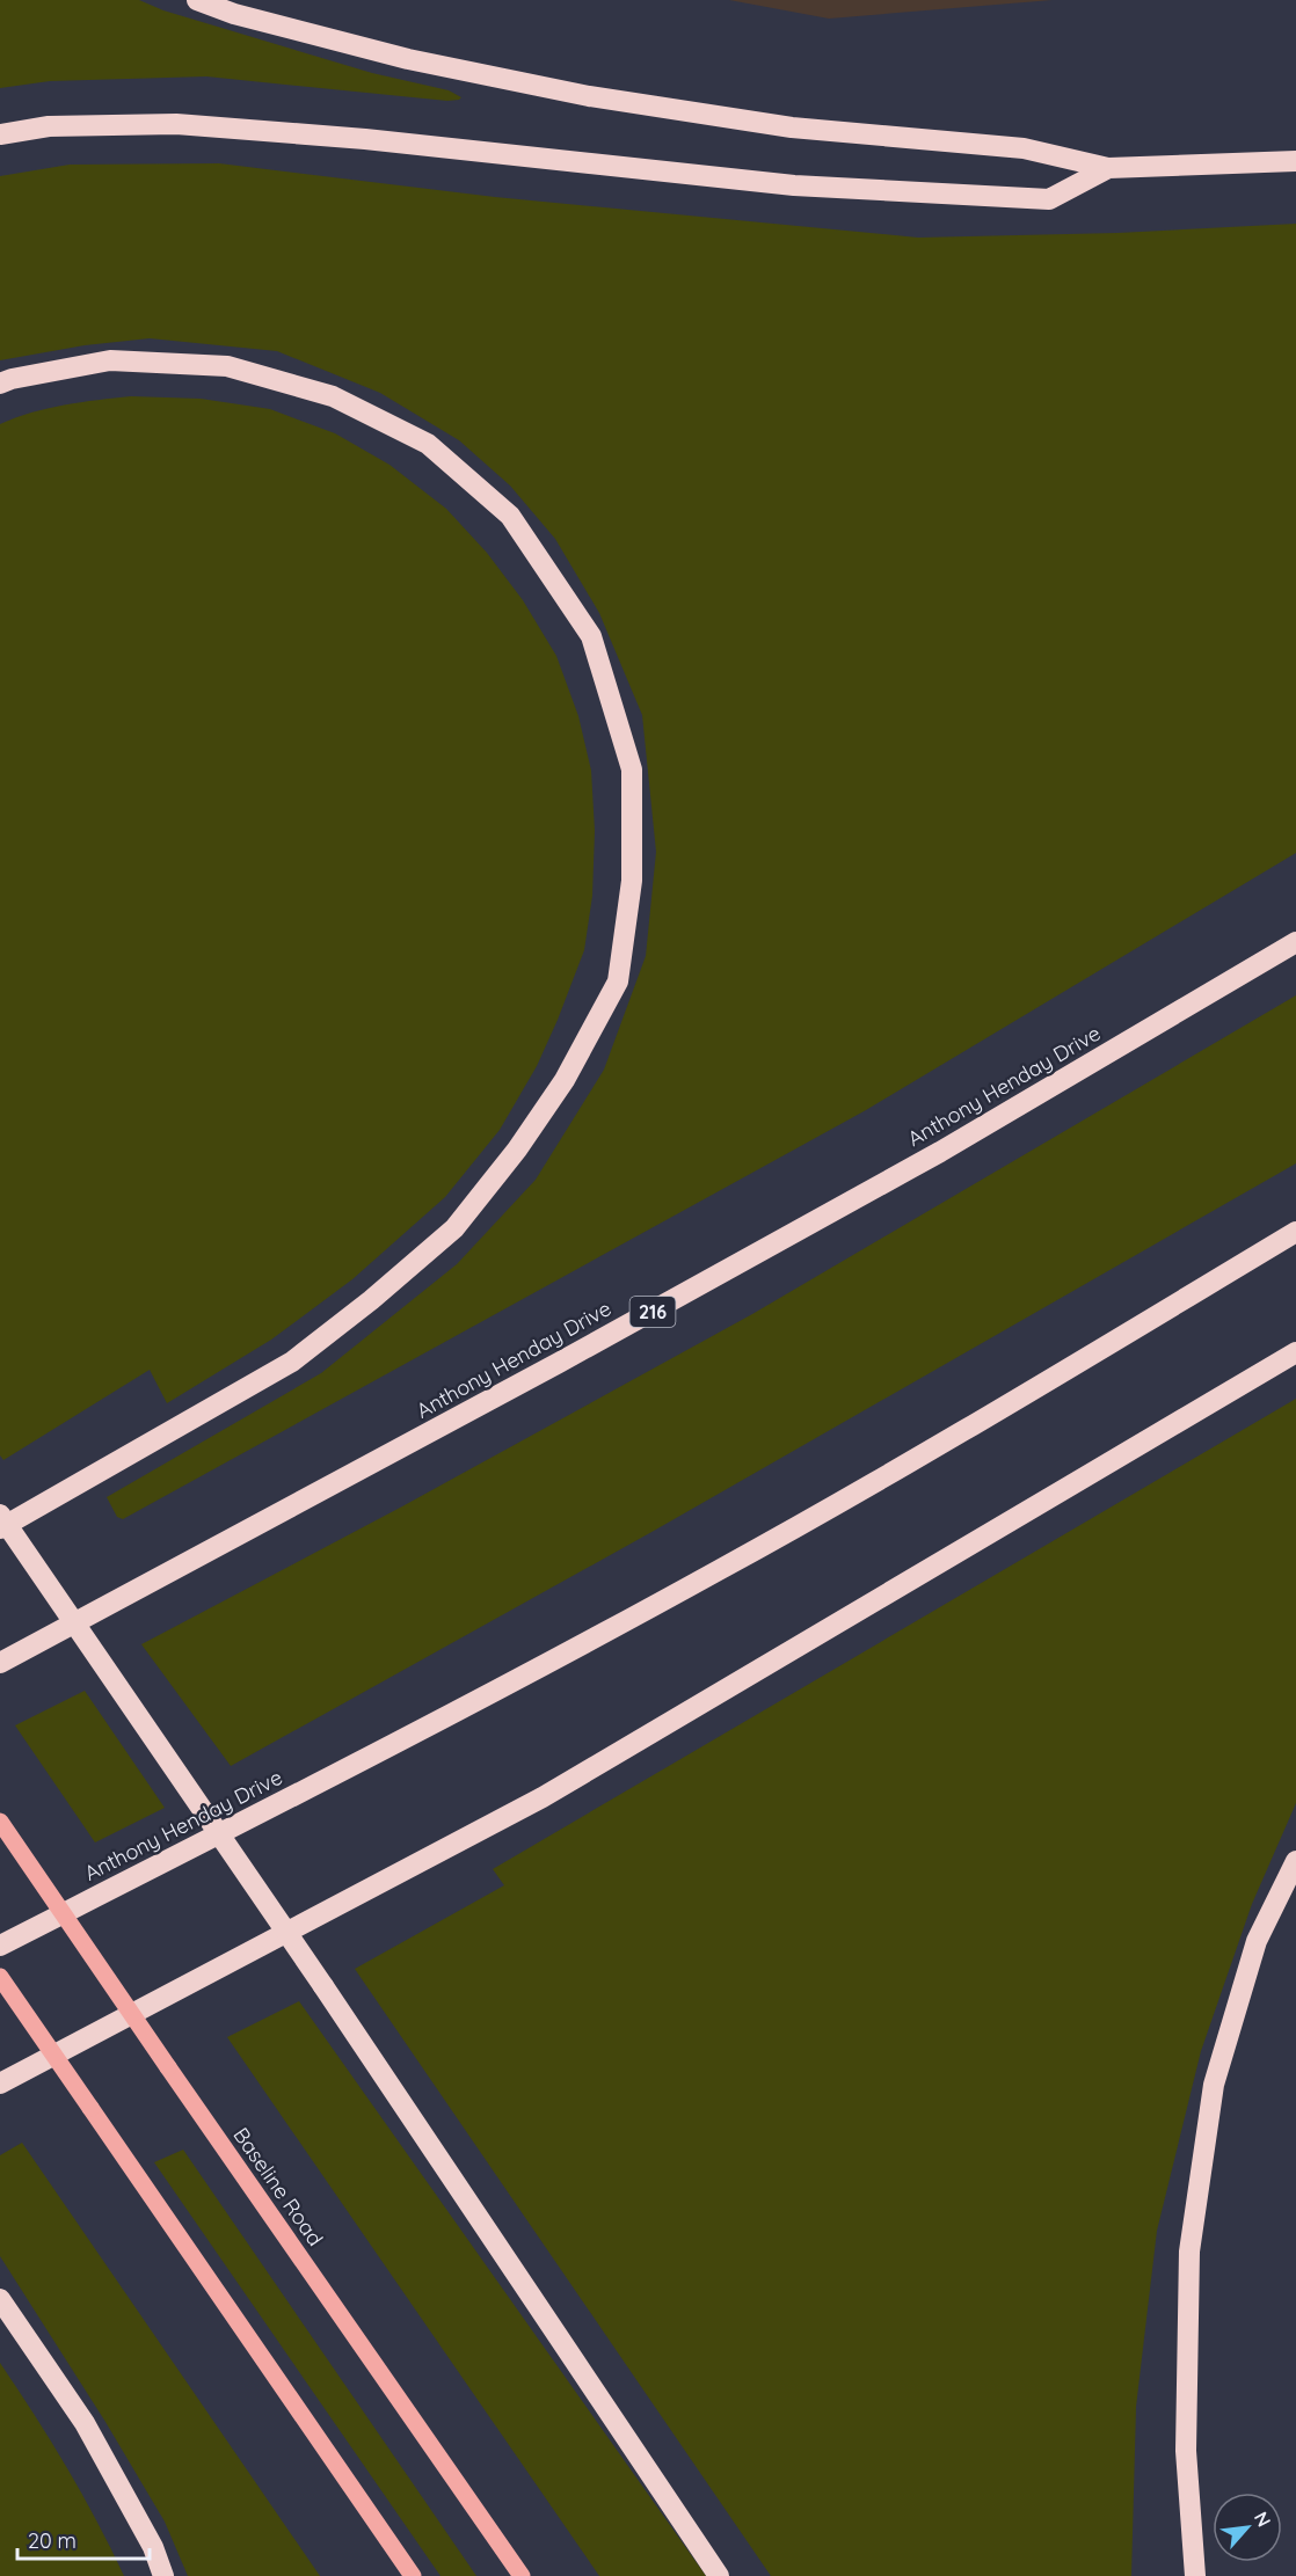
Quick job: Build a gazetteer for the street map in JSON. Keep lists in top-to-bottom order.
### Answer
{
  "streets": {
    "highway": ["Anthony Henday Drive", "216"],
    "main road": ["Baseline Road"]
  },
  "scale_bar": "20 m",
  "north": "top right"
}
